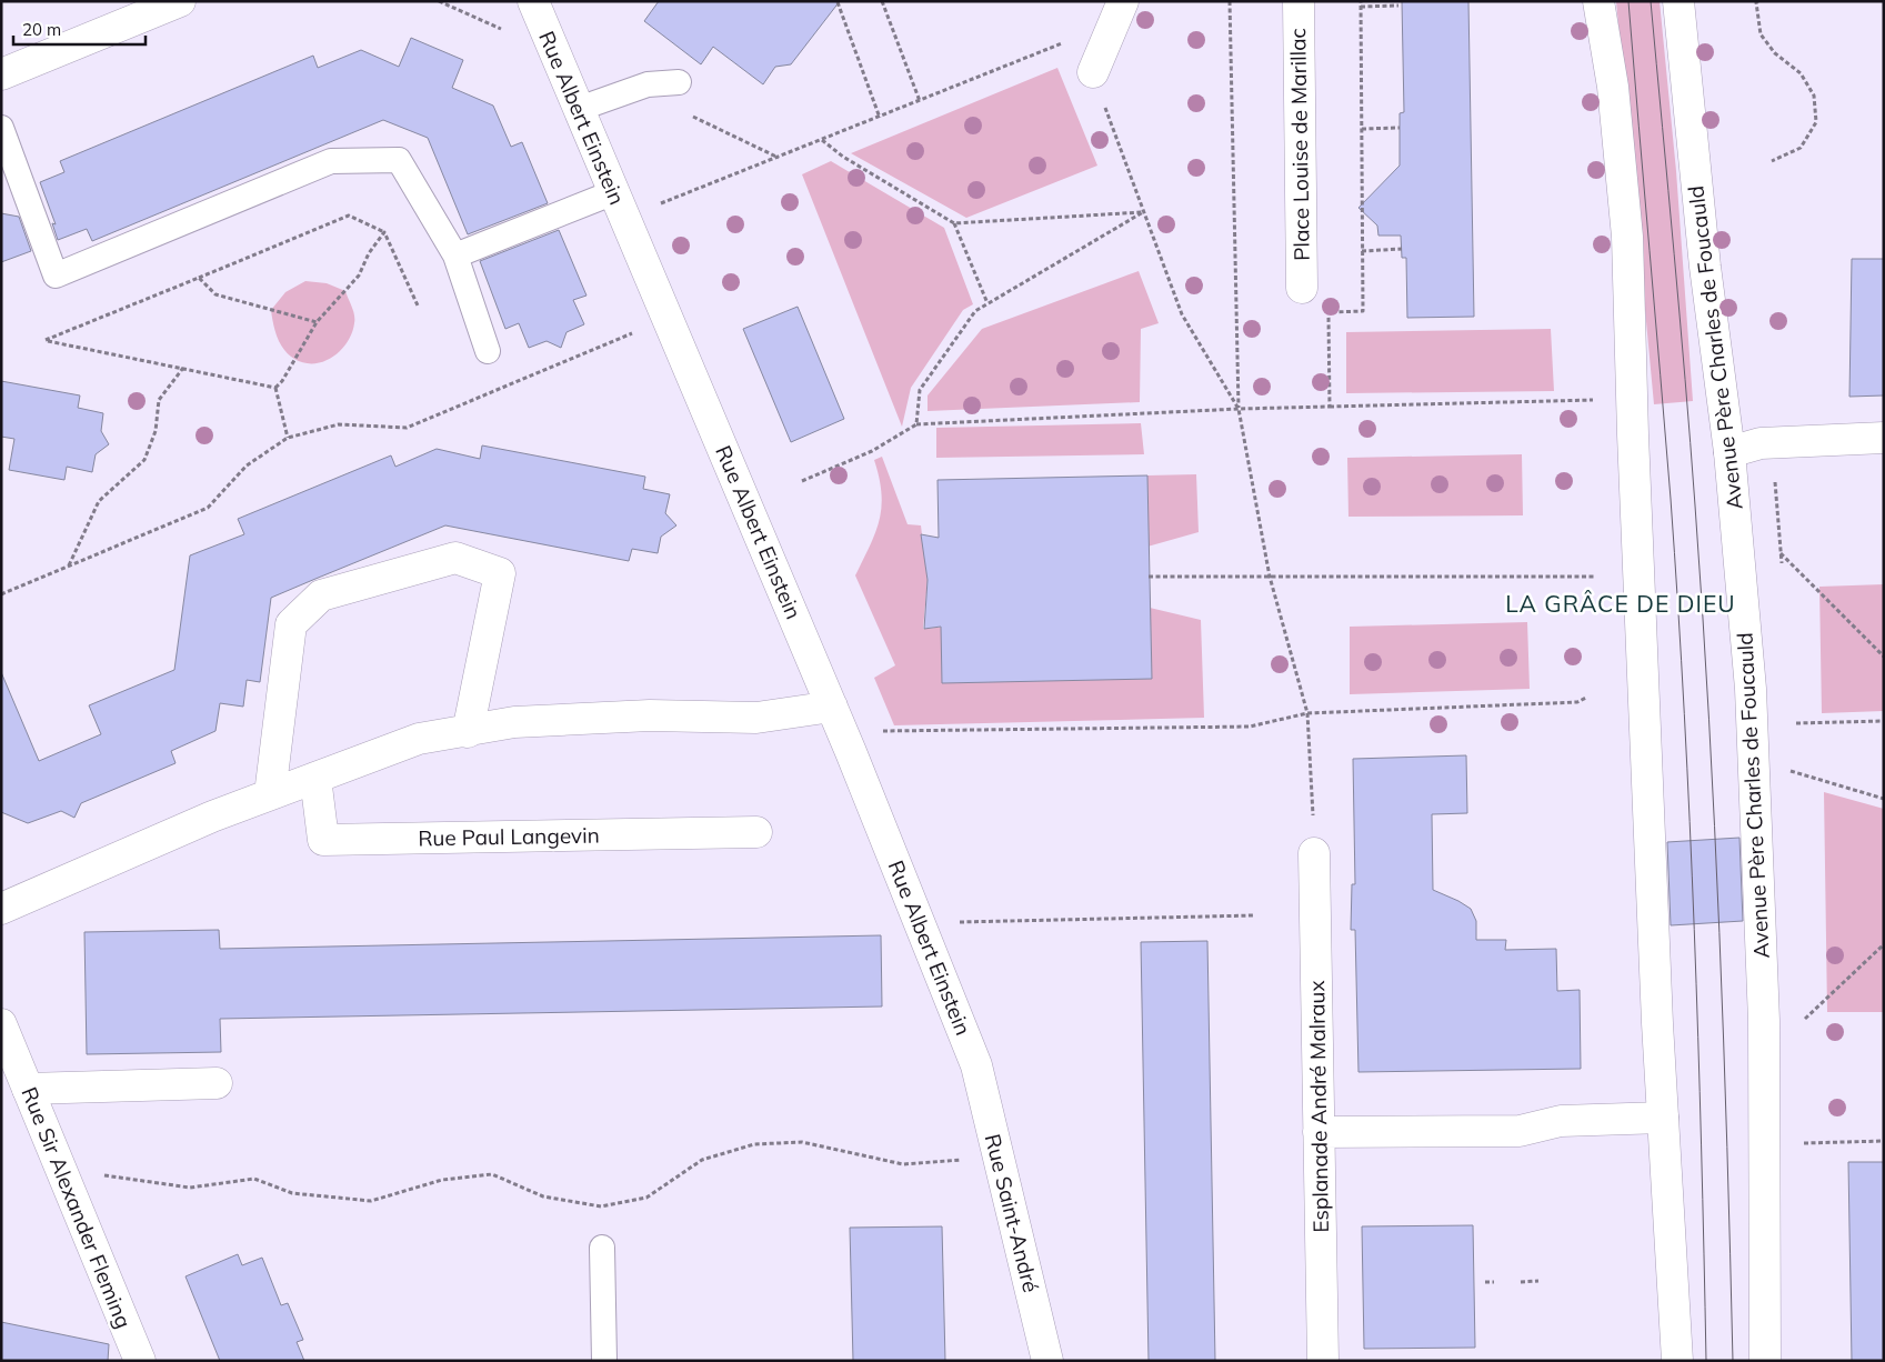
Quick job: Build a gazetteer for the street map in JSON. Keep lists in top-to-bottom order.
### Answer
{
  "streets": {
    "street": [
      "Rue Albert Einstein",
      "Place Louise de Marillac",
      "Avenue Père Charles de Foucauld",
      "Rue Paul Langevin",
      "Esplanade André Malraux",
      "Rue Sir Alexander Fleming",
      "Rue Saint-André"
    ]
  },
  "crossings": [
    ["Rue Albert Einstein", "Rue Saint-André"]
  ],
  "districts": ["LA GRÂCE DE DIEU"],
  "scale_bar": "20 m"
}
